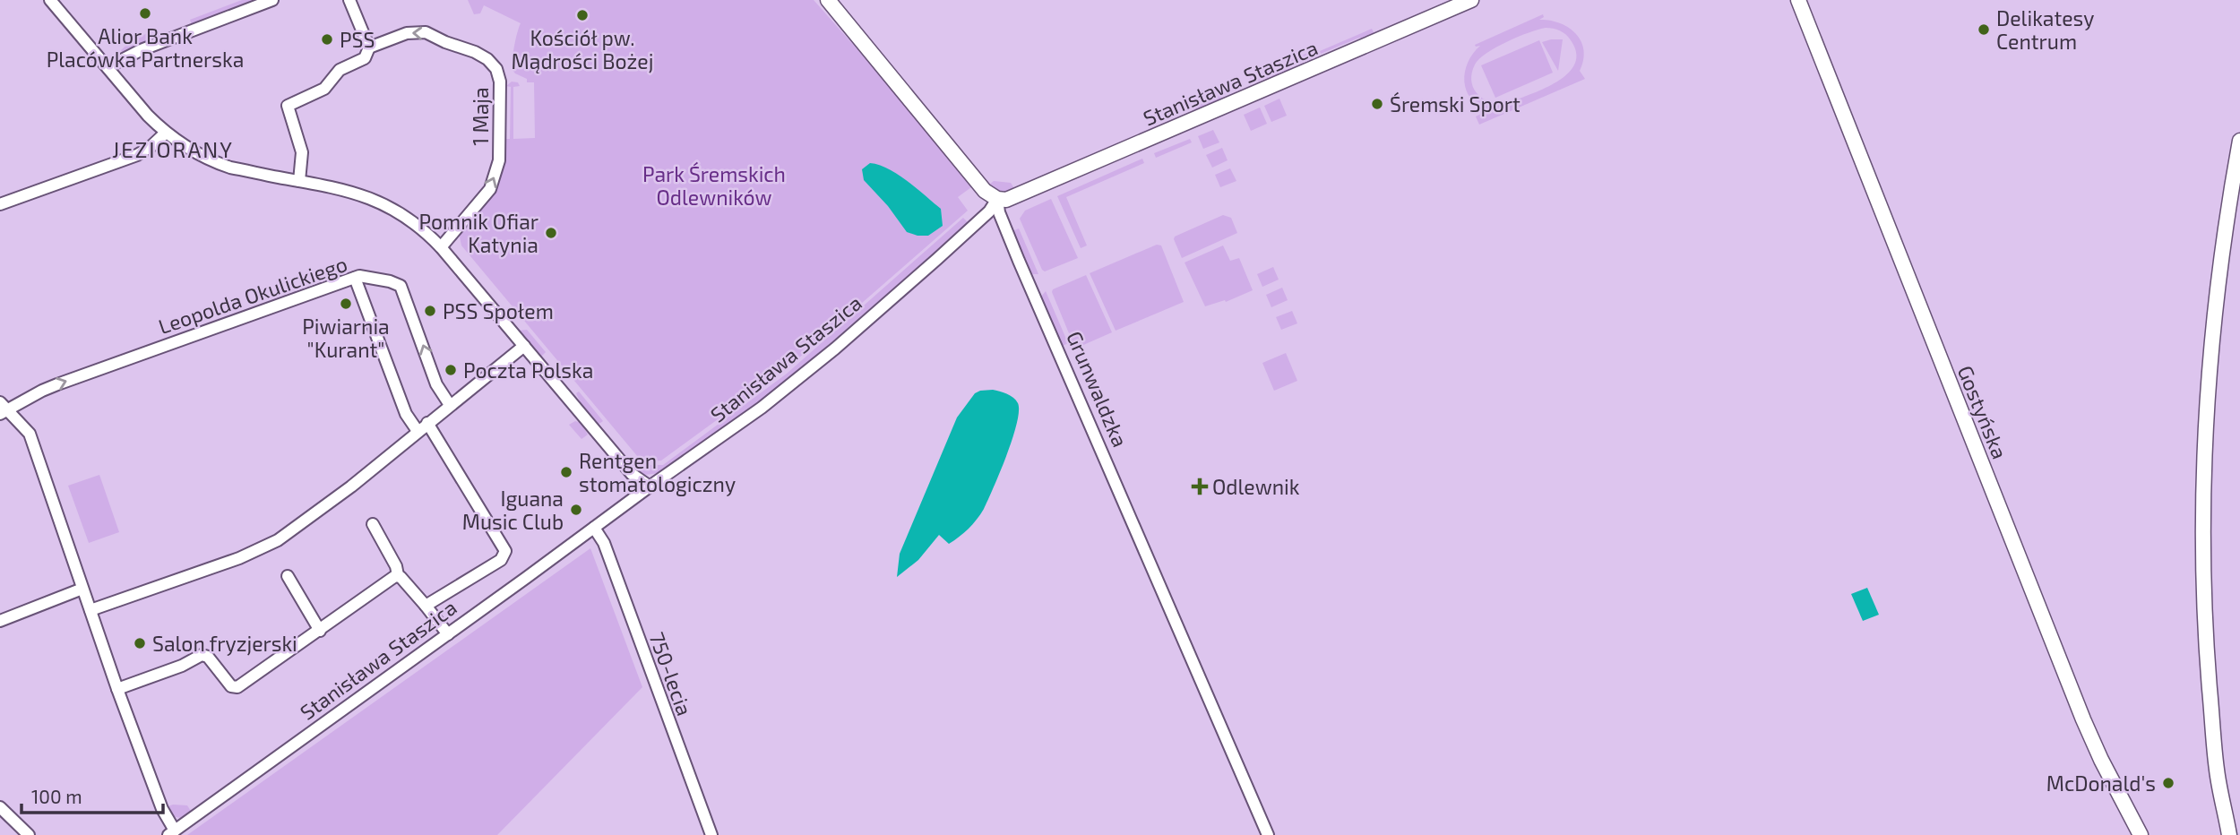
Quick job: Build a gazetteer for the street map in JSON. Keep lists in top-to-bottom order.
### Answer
{
  "streets": {
    "main road": ["Stanisława Staszica", "Gostyńska"],
    "street": [
      "1 Maja",
      "Leopolda Okulickiego",
      "Grunwaldzka",
      "750-lecia"
    ]
  },
  "crossings": [
    ["Stanisława Staszica", "Grunwaldzka"],
    ["Stanisława Staszica", "750-lecia"]
  ],
  "districts": ["JEZIORANY"],
  "parks": ["Park Śremskich Odlewników"],
  "places": {
    "other": [
      "Alior Bank Placówka Partnerska",
      "Kościół pw. Mądrości Bożej",
      "Delikatesy Centrum",
      "PSS",
      "Śremski Sport",
      "Pomnik Ofiar Katynia",
      "Piwiarnia \"Kurant\"",
      "PSS Społem",
      "Poczta Polska",
      "Rentgen stomatologiczny",
      "Iguana Music Club",
      "Salon fryzjerski",
      "McDonald's"
    ],
    "health": ["Odlewnik"]
  },
  "scale_bar": "100 m"
}
